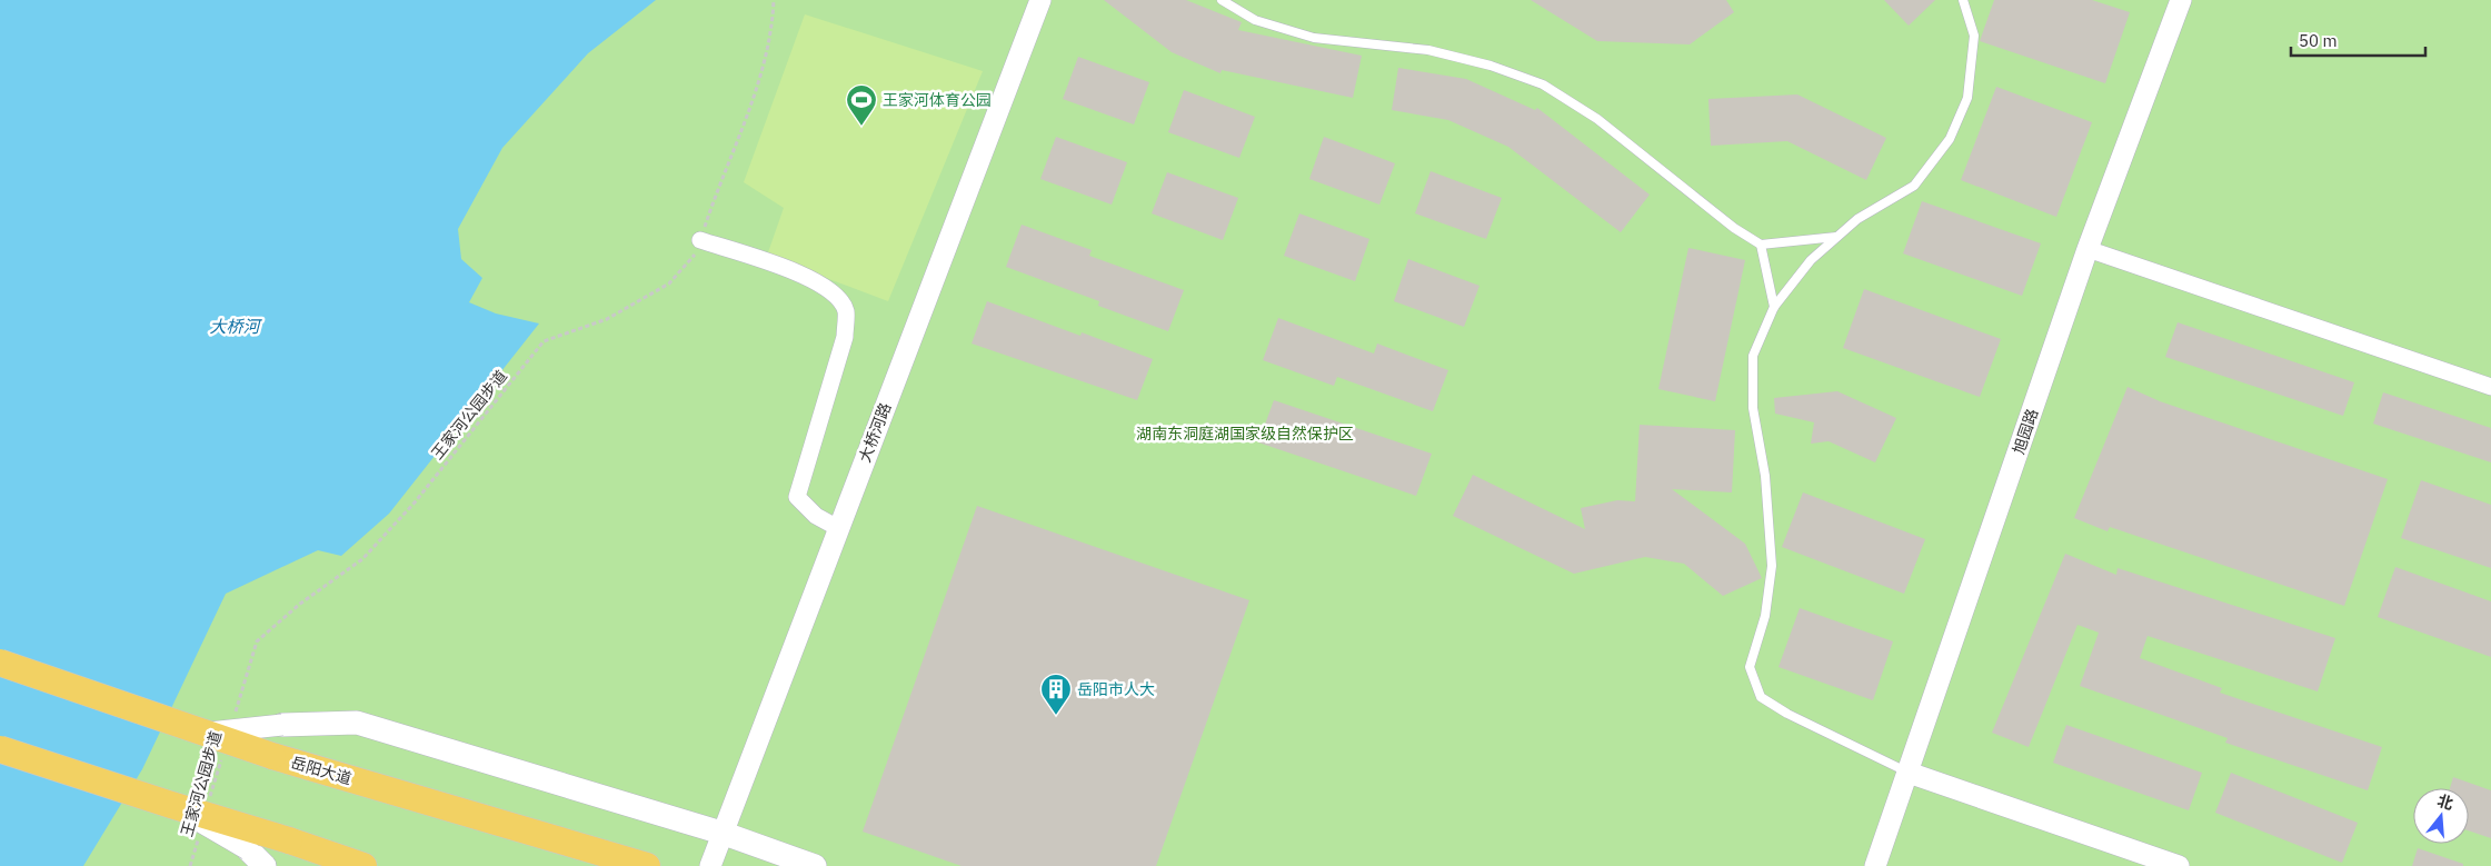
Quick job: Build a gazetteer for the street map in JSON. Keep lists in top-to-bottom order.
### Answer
{
  "streets": {
    "main road": ["岳阳大道"],
    "street": ["旭园路", "大桥河路"],
    "path": ["王家河公园步道"]
  },
  "water": ["大桥河"],
  "parks": ["湖南东洞庭湖国家级自然保护区"],
  "places": {
    "sports": ["王家河体育公园"],
    "building": ["岳阳市人大"]
  },
  "scale_bar": "50 m",
  "north": "top"
}
